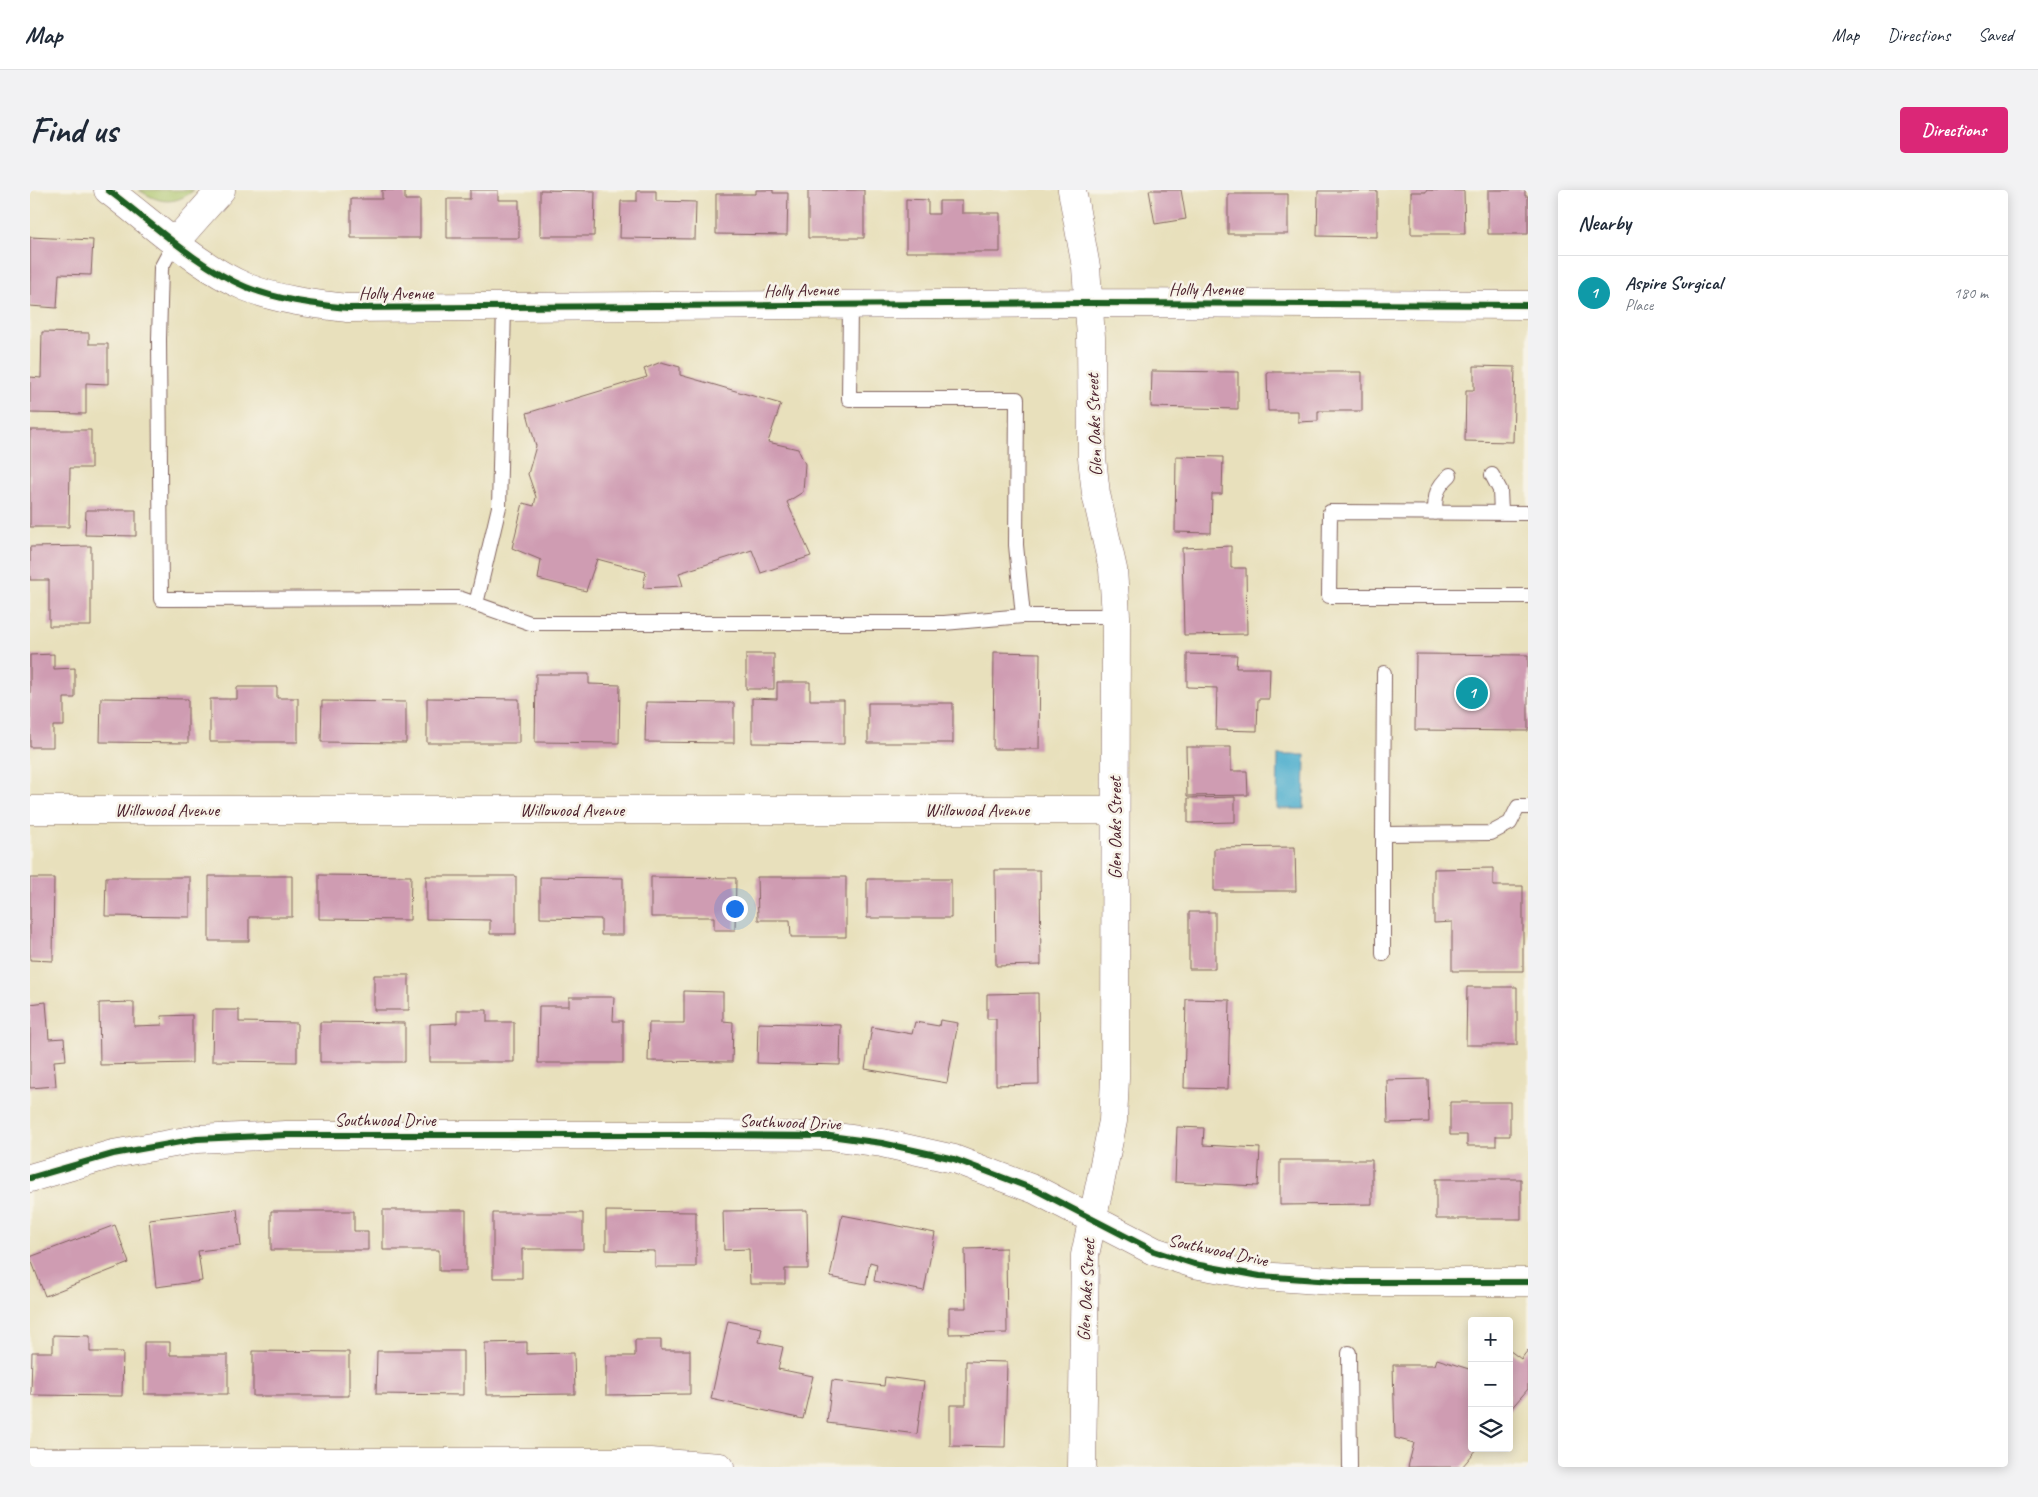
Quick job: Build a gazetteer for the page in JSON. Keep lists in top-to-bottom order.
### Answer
{
  "streets": {
    "street": [
      "Holly Avenue",
      "Glen Oaks Street",
      "Willowood Avenue",
      "Southwood Drive"
    ]
  },
  "crossings": [
    ["Holly Avenue", "Glen Oaks Street"],
    ["Glen Oaks Street", "Willowood Avenue"],
    ["Glen Oaks Street", "Southwood Drive"]
  ],
  "page": {
    "header": "Map",
    "nav": ["Map", "Directions", "Saved"],
    "buttons": "Directions",
    "title": "Find us",
    "heading": "Nearby",
    "list": [
      {
        "mark": "1",
        "name": "Aspire Surgical",
        "note": "Place",
        "value": "180 m"
      }
    ],
    "pins": "1",
    "map_buttons": ["+", "−"]
  }
}
